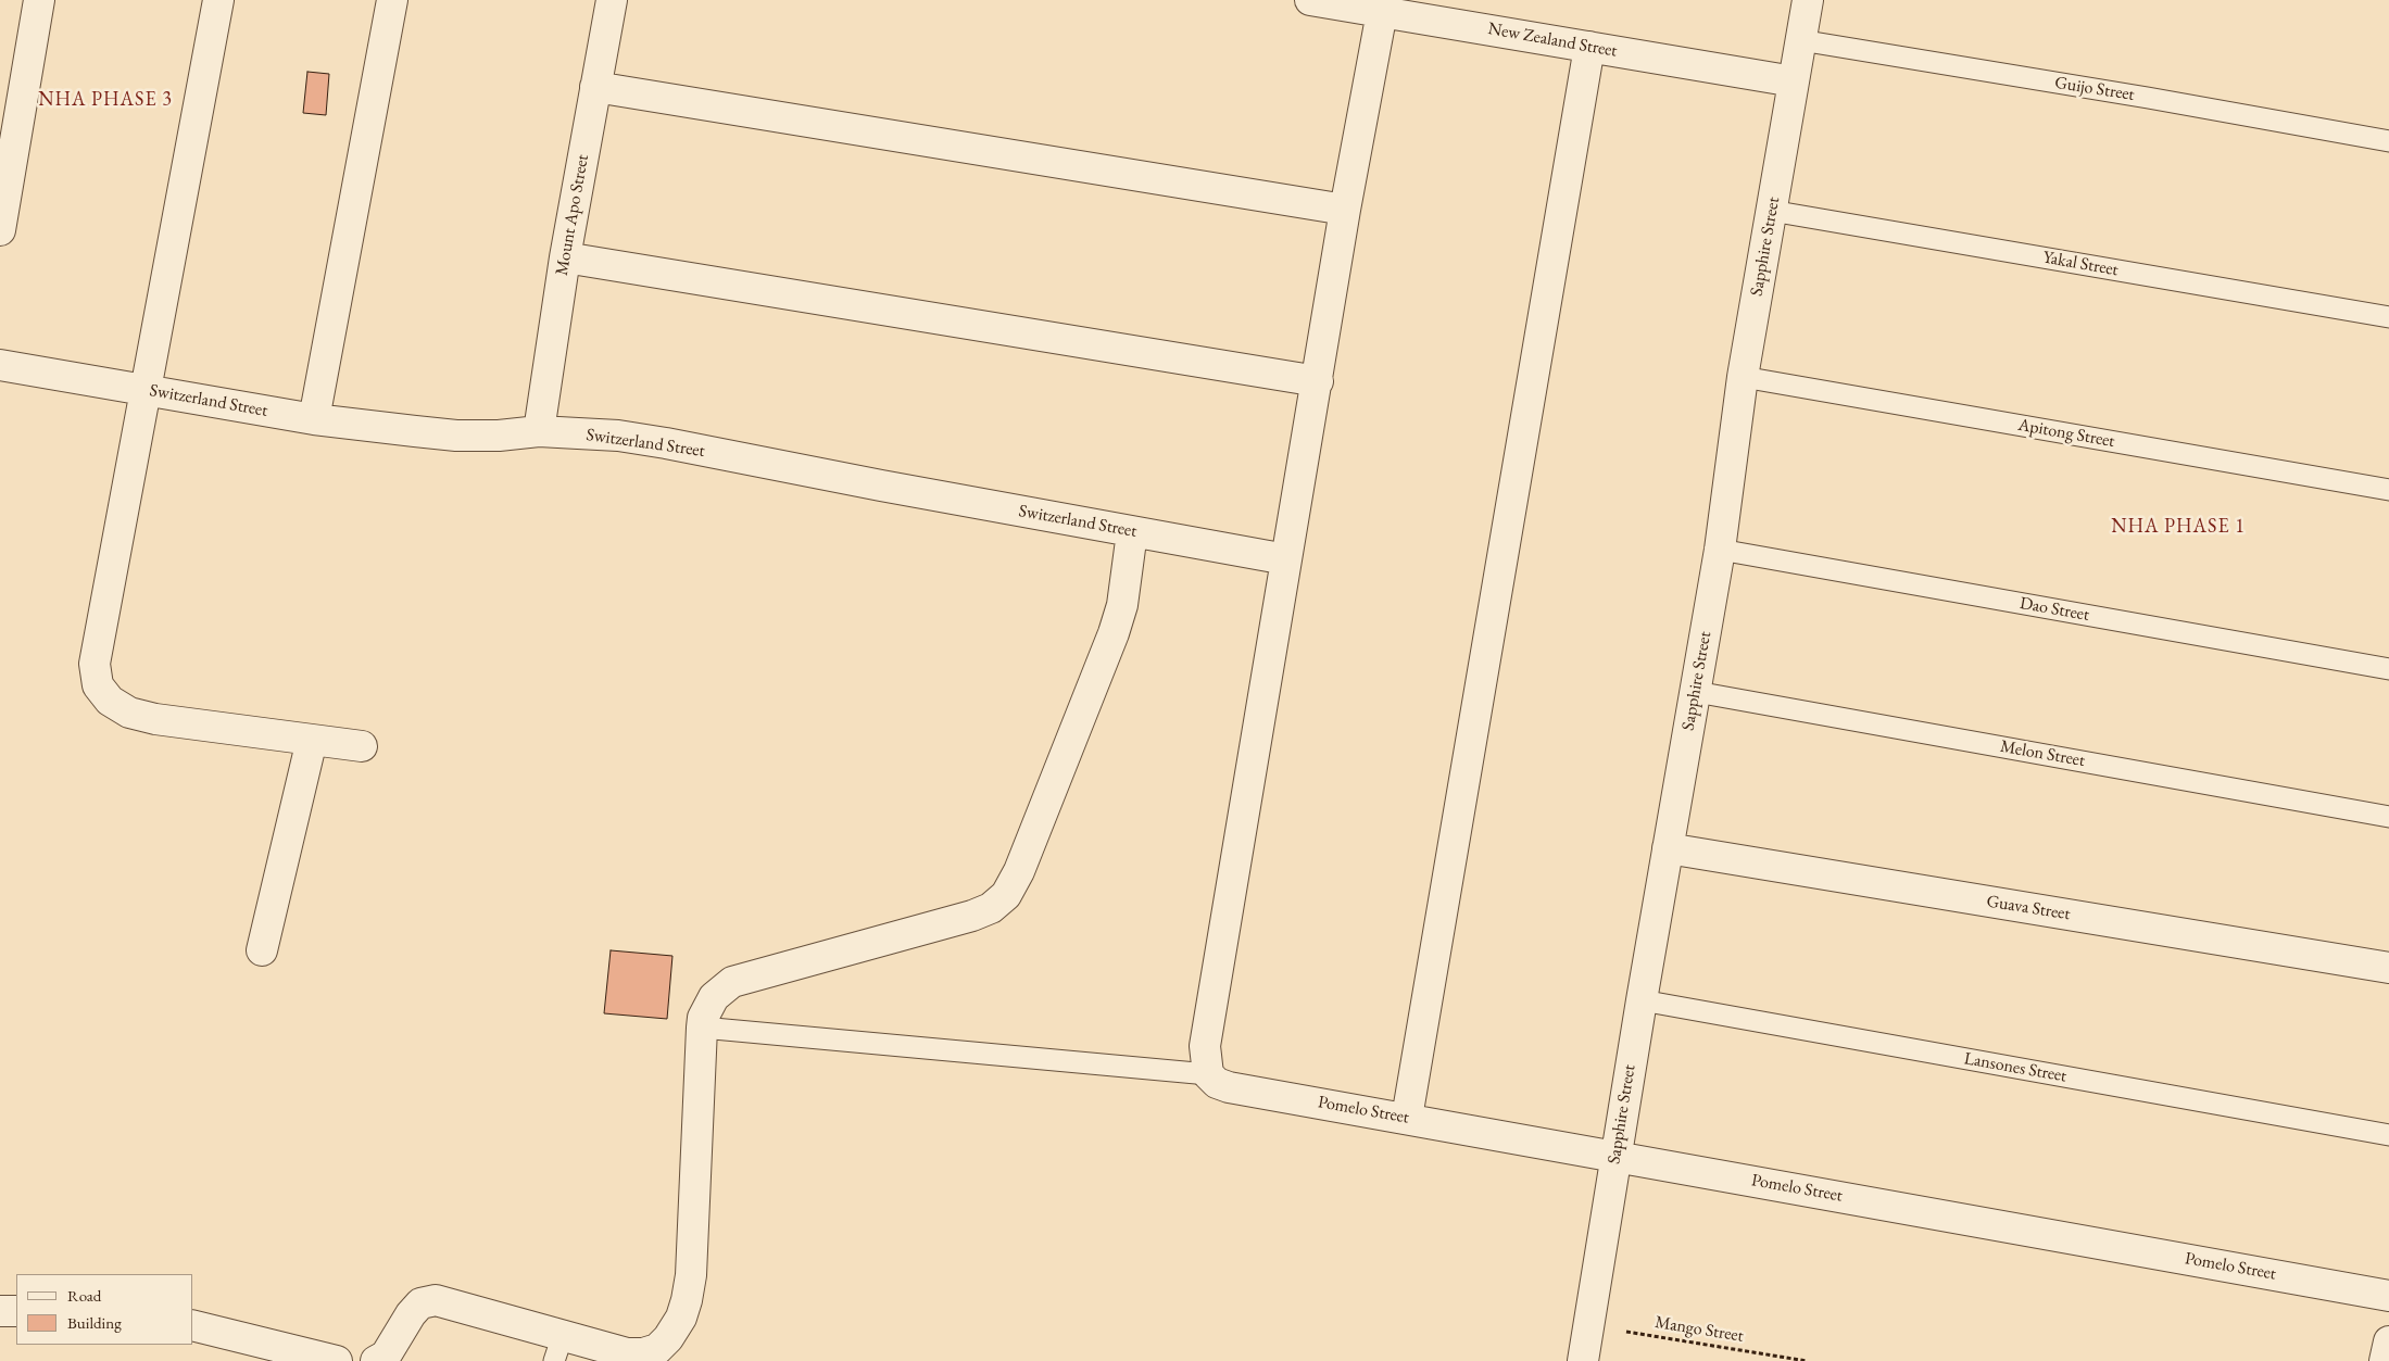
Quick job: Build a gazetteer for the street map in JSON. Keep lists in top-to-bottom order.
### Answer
{
  "streets": {
    "street": [
      "New Zealand Street",
      "Mount Apo Street",
      "Sapphire Street",
      "Switzerland Street",
      "Guava Street",
      "Pomelo Street"
    ],
    "lane": [
      "Guijo Street",
      "Yakal Street",
      "Apitong Street",
      "Dao Street",
      "Melon Street",
      "Lansones Street"
    ],
    "path": ["Mango Street"]
  },
  "crossings": [
    ["New Zealand Street", "Sapphire Street"],
    ["Guijo Street", "Sapphire Street"],
    ["Mount Apo Street", "Switzerland Street"],
    ["Sapphire Street", "Yakal Street"],
    ["Sapphire Street", "Apitong Street"],
    ["Sapphire Street", "Dao Street"],
    ["Sapphire Street", "Melon Street"],
    ["Sapphire Street", "Guava Street"],
    ["Sapphire Street", "Lansones Street"],
    ["Sapphire Street", "Pomelo Street"],
    ["Sapphire Street", "Mango Street"]
  ],
  "districts": ["NHA PHASE 3", "NHA PHASE 1"],
  "legend": ["Road", "Building"]
}
